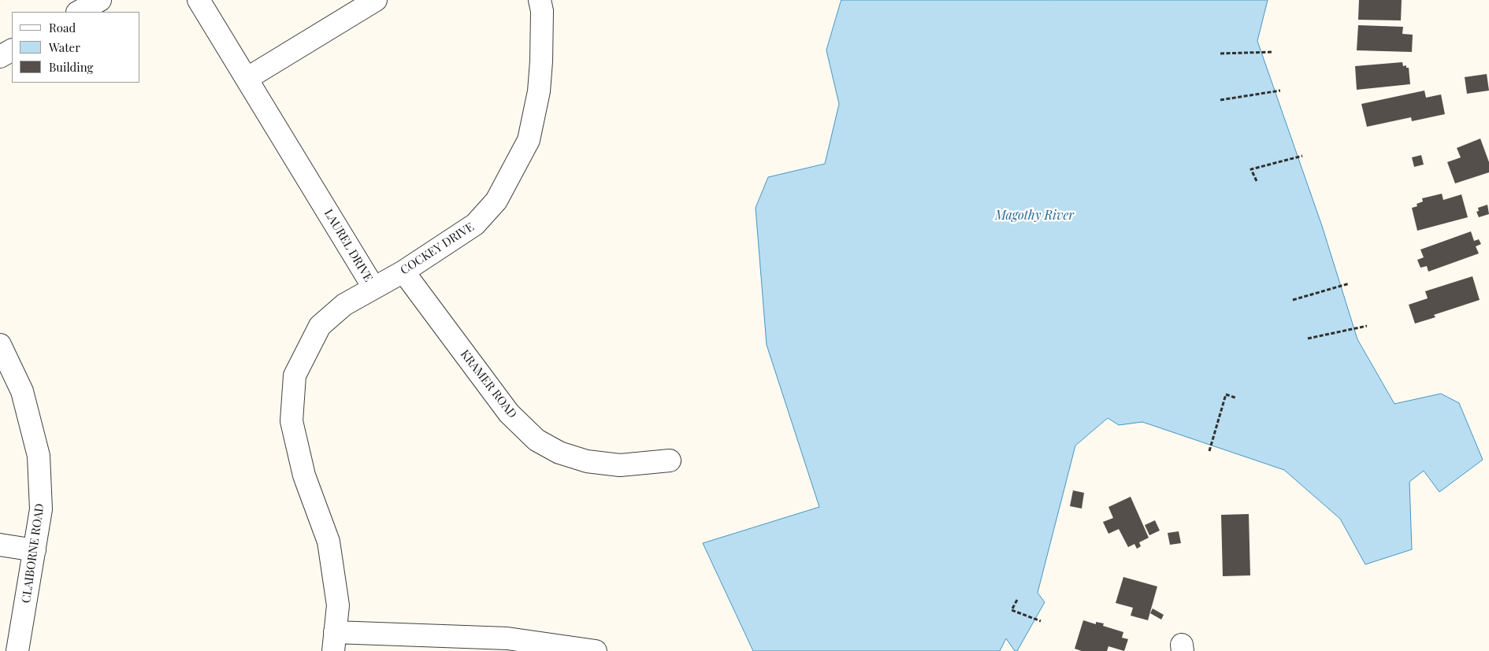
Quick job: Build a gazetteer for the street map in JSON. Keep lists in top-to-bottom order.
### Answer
{
  "streets": {
    "street": [
      "LAUREL DRIVE",
      "COCKEY DRIVE",
      "KRAMER ROAD",
      "CLAIBORNE ROAD"
    ]
  },
  "crossings": [
    ["LAUREL DRIVE", "COCKEY DRIVE"],
    ["COCKEY DRIVE", "KRAMER ROAD"]
  ],
  "water": ["Magothy River"],
  "legend": ["Road", "Water", "Building"]
}
